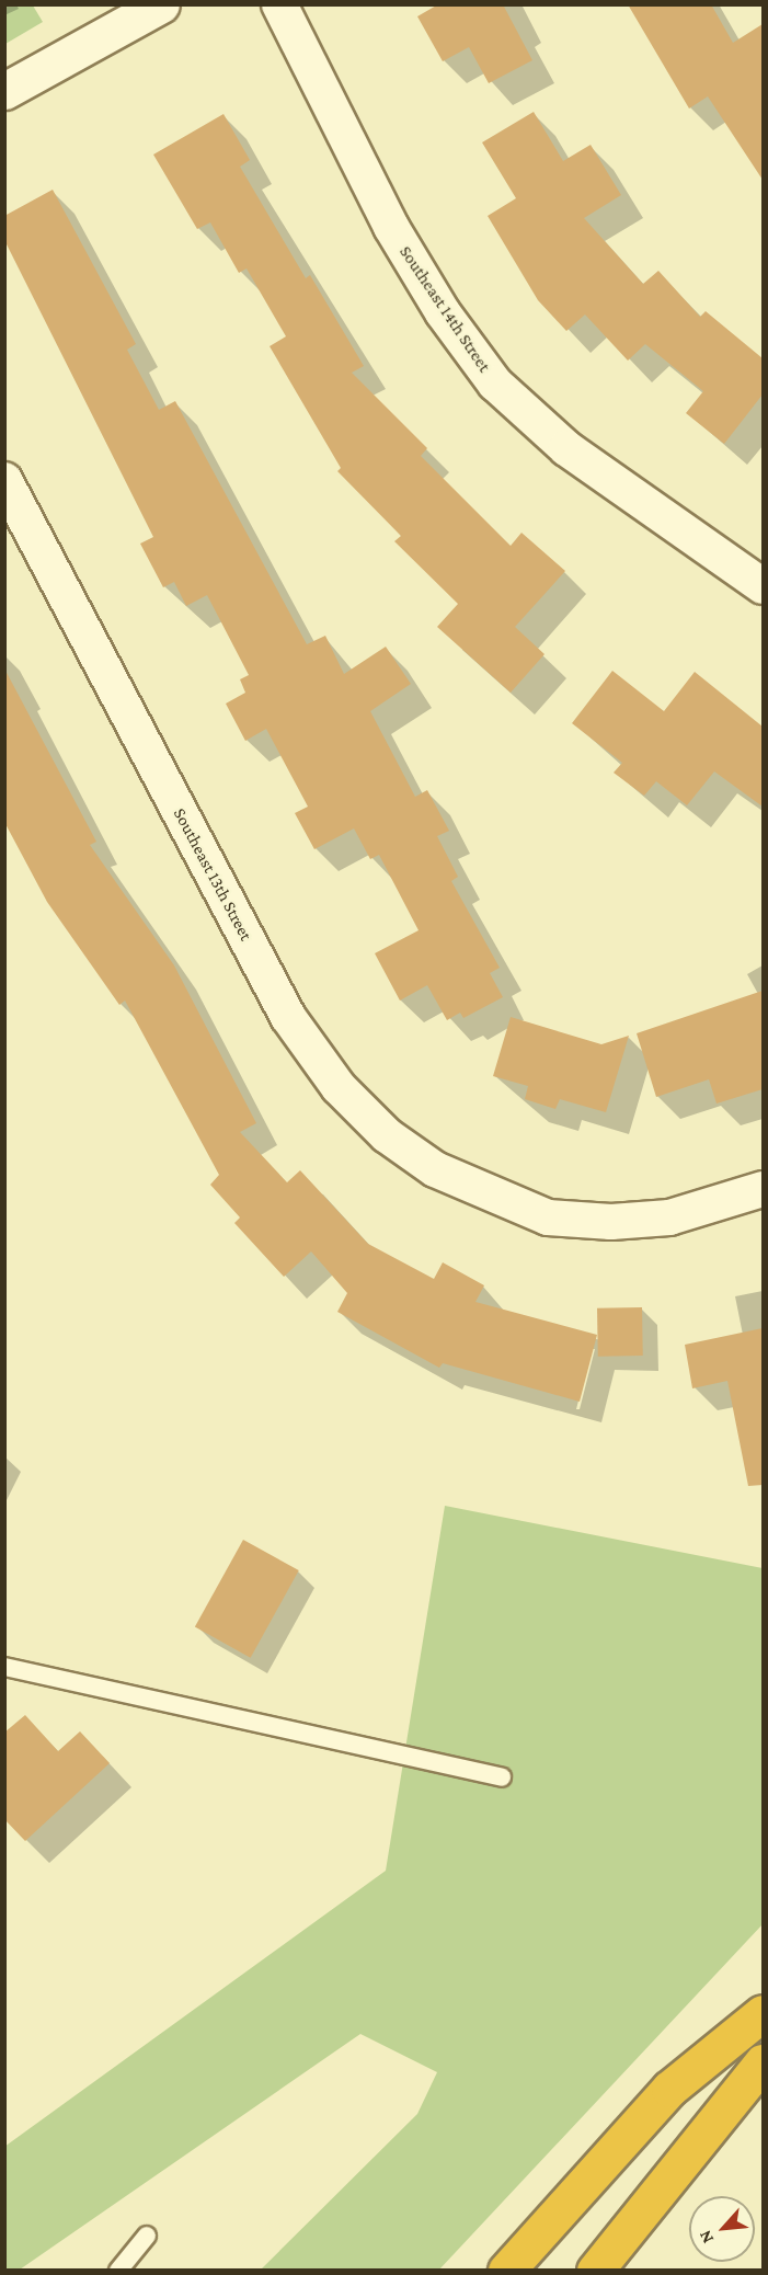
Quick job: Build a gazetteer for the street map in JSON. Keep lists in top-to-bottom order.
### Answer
{
  "streets": {
    "street": ["Southeast 14th Street", "Southeast 13th Street"]
  },
  "north": "bottom left"
}
